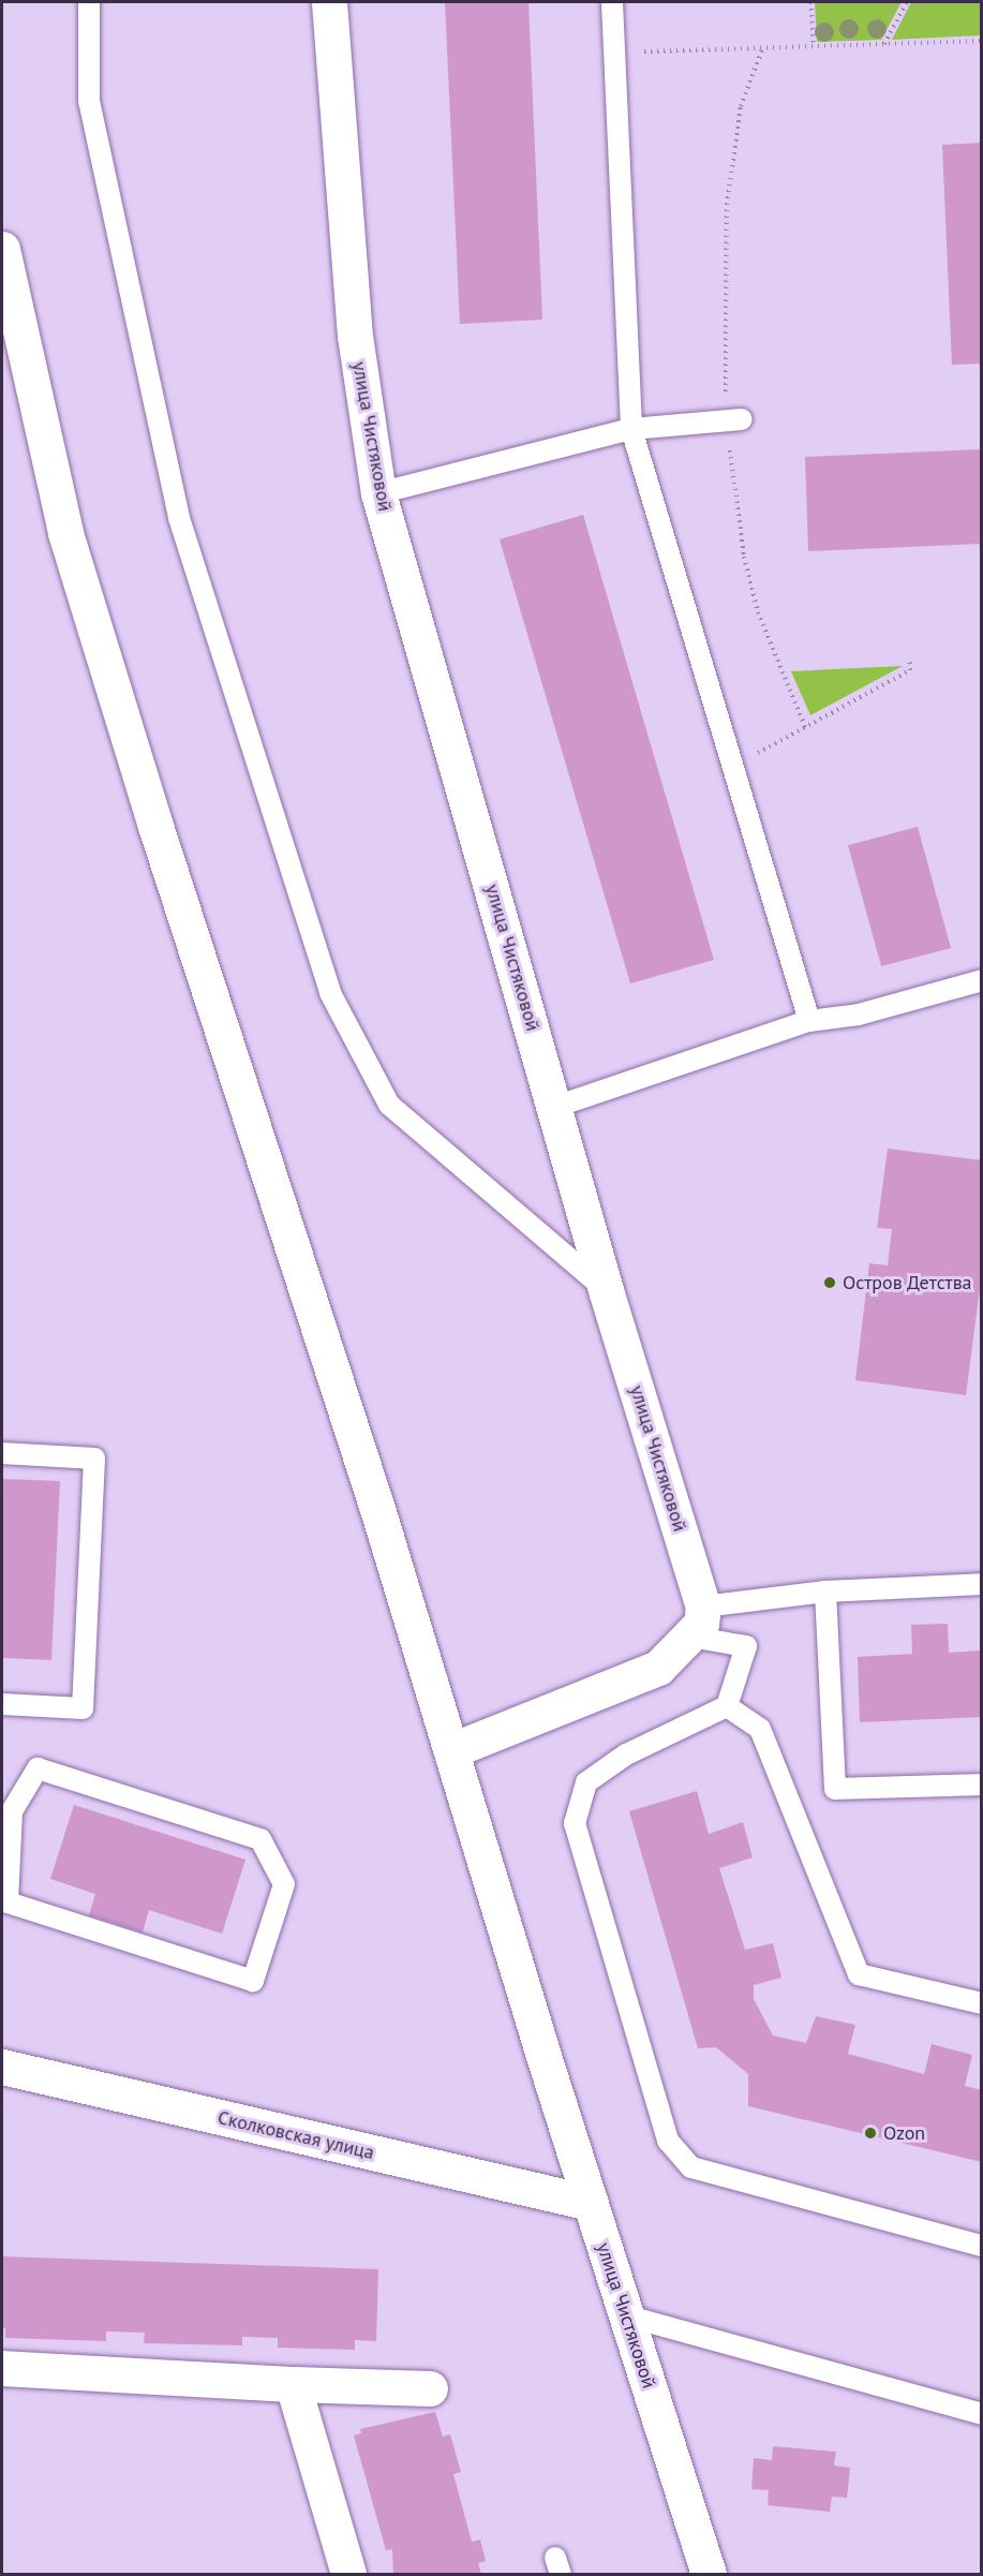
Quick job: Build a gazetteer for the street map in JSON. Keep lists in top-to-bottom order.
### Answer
{
  "streets": {
    "street": ["улица Чистяковой", "Сколковская улица"]
  },
  "crossings": [
    ["улица Чистяковой", "Сколковская улица"]
  ],
  "places": ["Остров Детства", "Ozon"]
}
